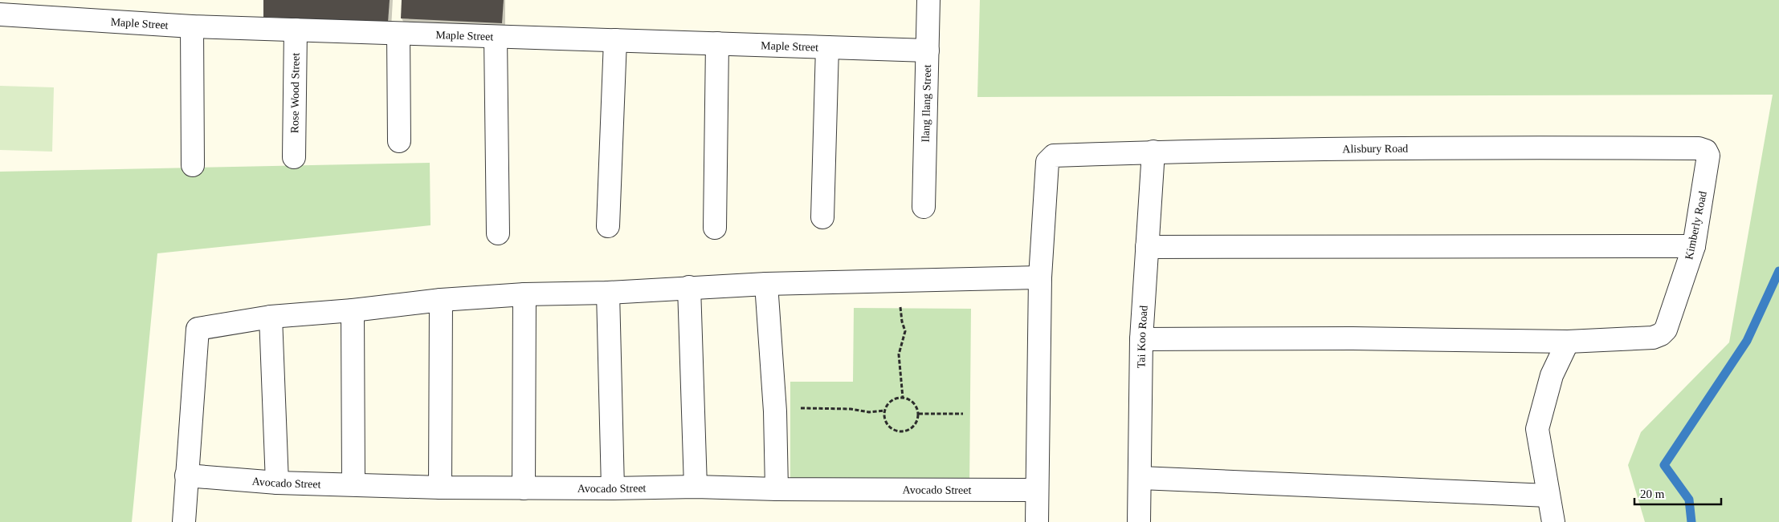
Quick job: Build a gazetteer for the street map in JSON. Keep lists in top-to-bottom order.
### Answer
{
  "streets": {
    "street": [
      "Maple Street",
      "Rose Wood Street",
      "Ilang Ilang Street",
      "Alisbury Road",
      "Kimberly Road",
      "Tai Koo Road",
      "Avocado Street"
    ]
  },
  "crossings": [
    ["Maple Street", "Rose Wood Street"],
    ["Maple Street", "Ilang Ilang Street"],
    ["Alisbury Road", "Kimberly Road"],
    ["Alisbury Road", "Tai Koo Road"]
  ],
  "scale_bar": "20 m"
}
